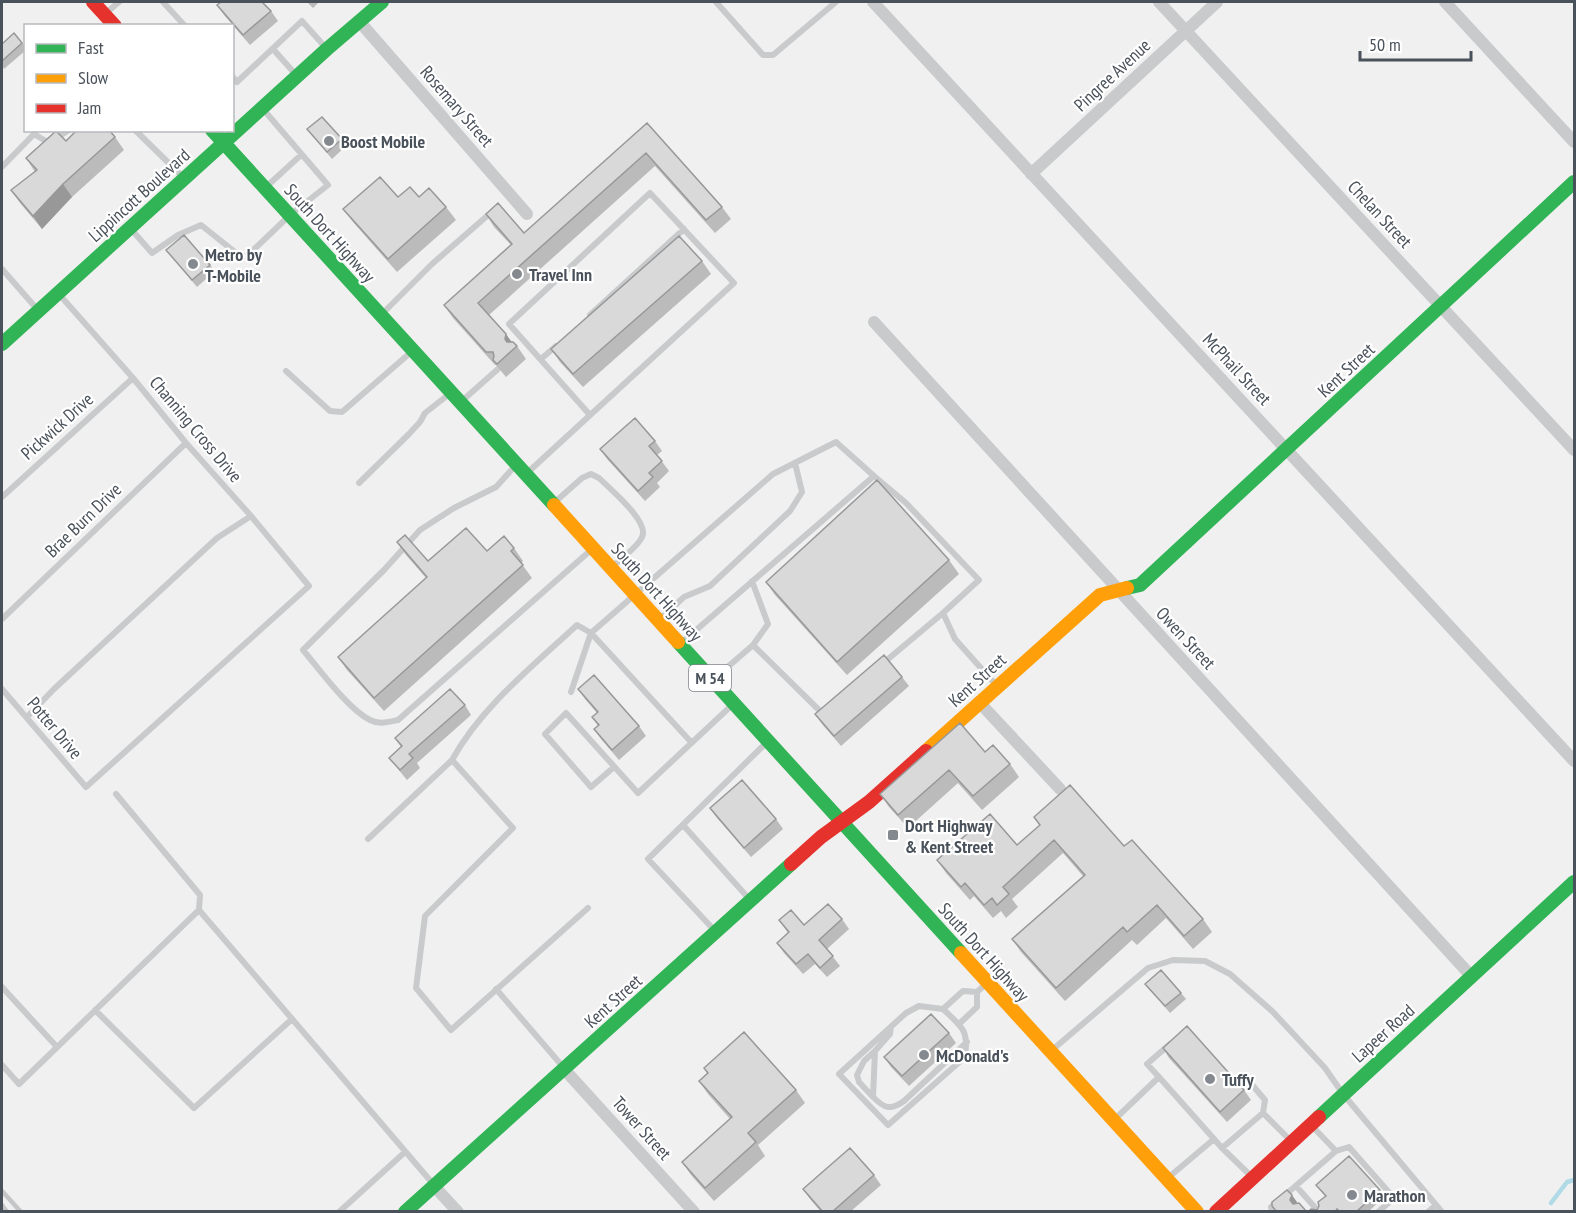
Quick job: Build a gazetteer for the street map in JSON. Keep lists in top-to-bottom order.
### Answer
{
  "streets": {
    "street": [
      "Pingree Avenue",
      "Rosemary Street",
      "Lippincott Boulevard",
      "Chelan Street",
      "South Dort Highway",
      "McPhail Street",
      "Kent Street",
      "Owen Street",
      "M 54",
      "Lapeer Road",
      "Tower Street"
    ],
    "lane": [
      "Pickwick Drive",
      "Channing Cross Drive",
      "Brae Burn Drive",
      "Potter Drive"
    ]
  },
  "crossings": [
    ["Pingree Avenue", "Chelan Street"],
    ["Pingree Avenue", "McPhail Street"],
    ["Rosemary Street", "Lippincott Boulevard"],
    ["Lippincott Boulevard", "South Dort Highway"],
    ["Lippincott Boulevard", "Channing Cross Drive"],
    ["Chelan Street", "Kent Street"],
    ["South Dort Highway", "Kent Street"],
    ["McPhail Street", "Kent Street"],
    ["Kent Street", "Owen Street"],
    ["Kent Street", "Tower Street"],
    ["Pickwick Drive", "Channing Cross Drive"],
    ["Channing Cross Drive", "Brae Burn Drive"],
    ["Channing Cross Drive", "Potter Drive"],
    ["Owen Street", "Lapeer Road"]
  ],
  "places": {
    "other": [
      "Boost Mobile",
      "Metro by T-Mobile",
      "Travel Inn",
      "McDonald's",
      "Tuffy",
      "Marathon"
    ],
    "transit": ["Dort Highway & Kent Street"]
  },
  "legend": ["Fast", "Slow", "Jam"],
  "scale_bar": "50 m"
}
